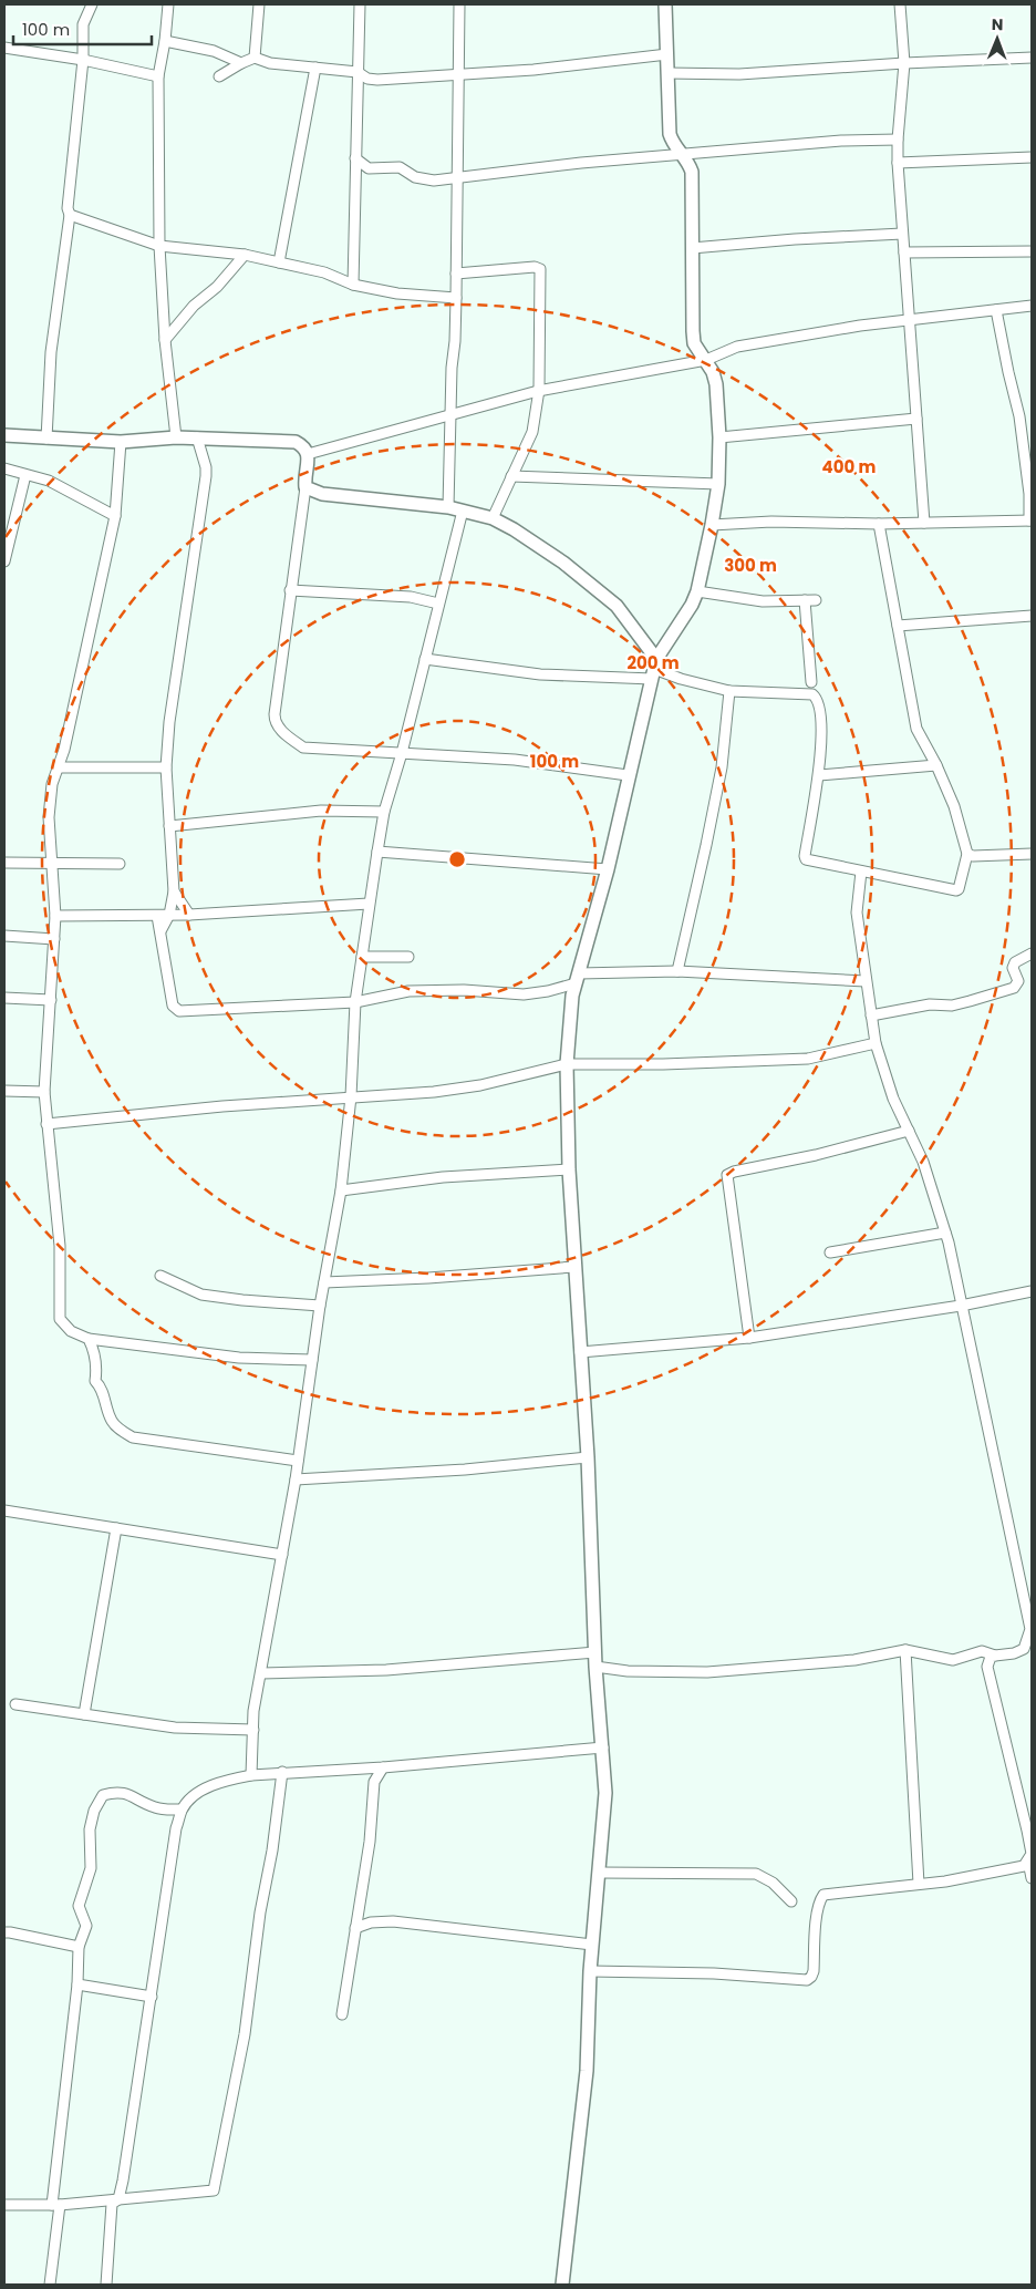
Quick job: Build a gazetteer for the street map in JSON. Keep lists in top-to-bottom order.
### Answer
{
  "scale_bar": "100 m",
  "north": "top",
  "rings": [
    "400 m",
    "300 m",
    "200 m",
    "100 m"
  ]
}
